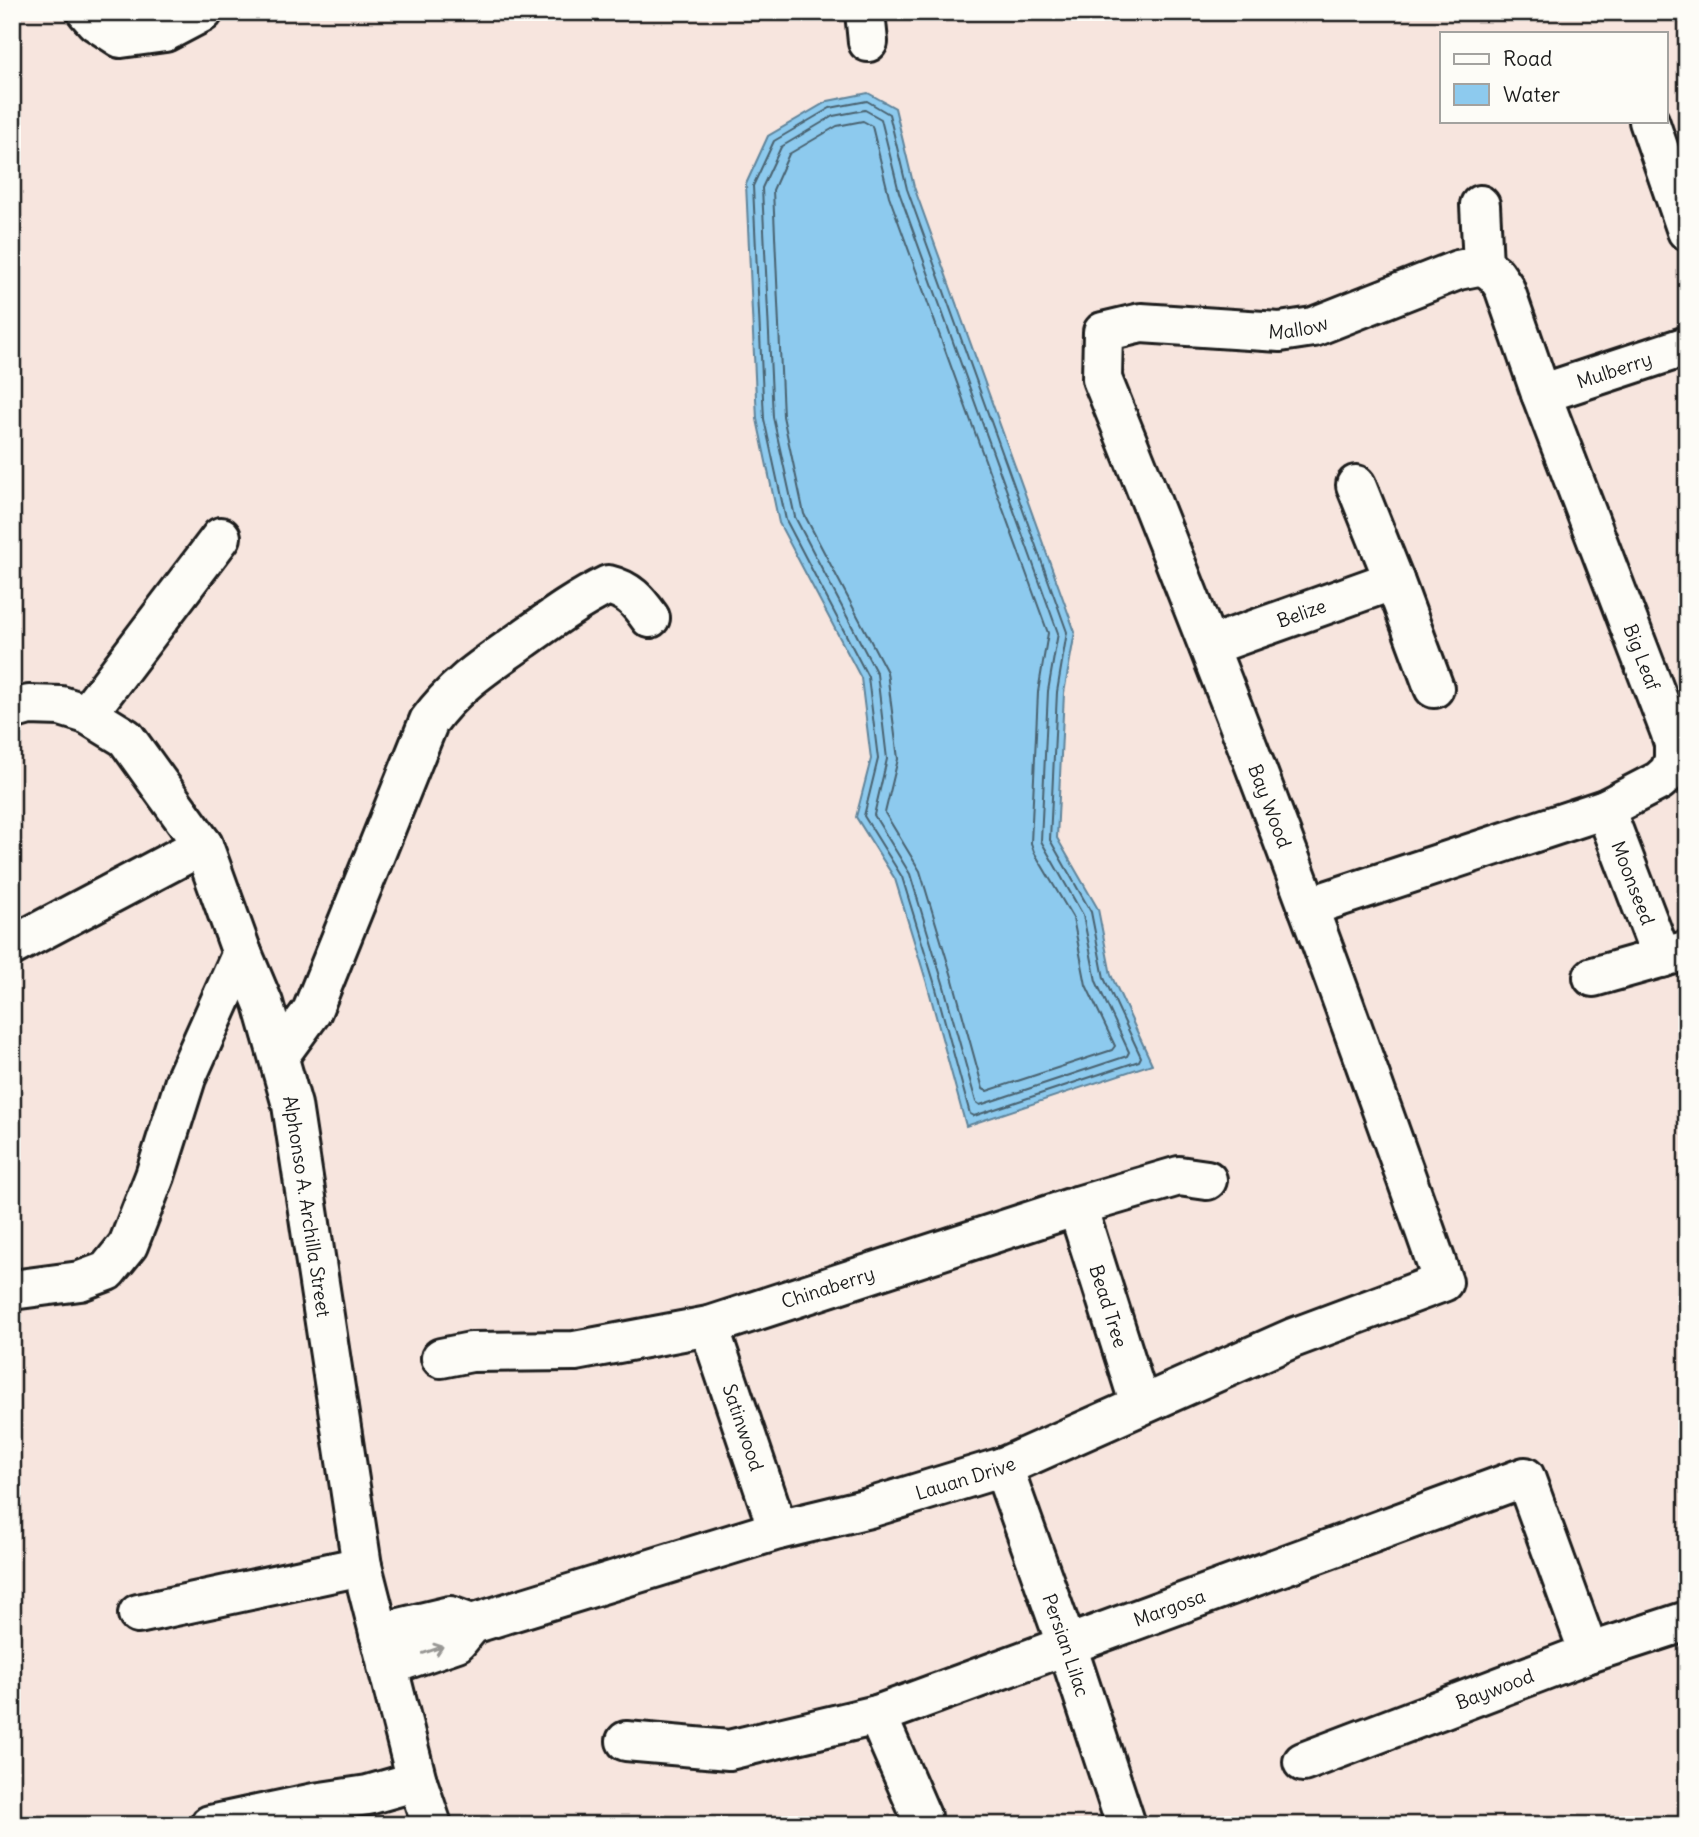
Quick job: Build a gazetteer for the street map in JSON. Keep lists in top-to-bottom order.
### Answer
{
  "streets": {
    "street": [
      "Mallow",
      "Mulberry",
      "Belize",
      "Big Leaf",
      "Bay Wood",
      "Moonseed",
      "Alphonso A. Archilla Street",
      "Chinaberry",
      "Bead Tree",
      "Satinwood",
      "Lauan Drive",
      "Margosa",
      "Persian Lilac",
      "Baywood"
    ]
  },
  "crossings": [
    ["Mallow", "Big Leaf"],
    ["Mallow", "Bay Wood"],
    ["Mulberry", "Big Leaf"],
    ["Belize", "Bay Wood"],
    ["Big Leaf", "Bay Wood"],
    ["Big Leaf", "Moonseed"],
    ["Bay Wood", "Lauan Drive"],
    ["Alphonso A. Archilla Street", "Lauan Drive"],
    ["Chinaberry", "Bead Tree"],
    ["Chinaberry", "Satinwood"],
    ["Bead Tree", "Lauan Drive"],
    ["Satinwood", "Lauan Drive"],
    ["Lauan Drive", "Persian Lilac"],
    ["Margosa", "Persian Lilac"],
    ["Margosa", "Baywood"]
  ],
  "legend": ["Road", "Water"]
}
